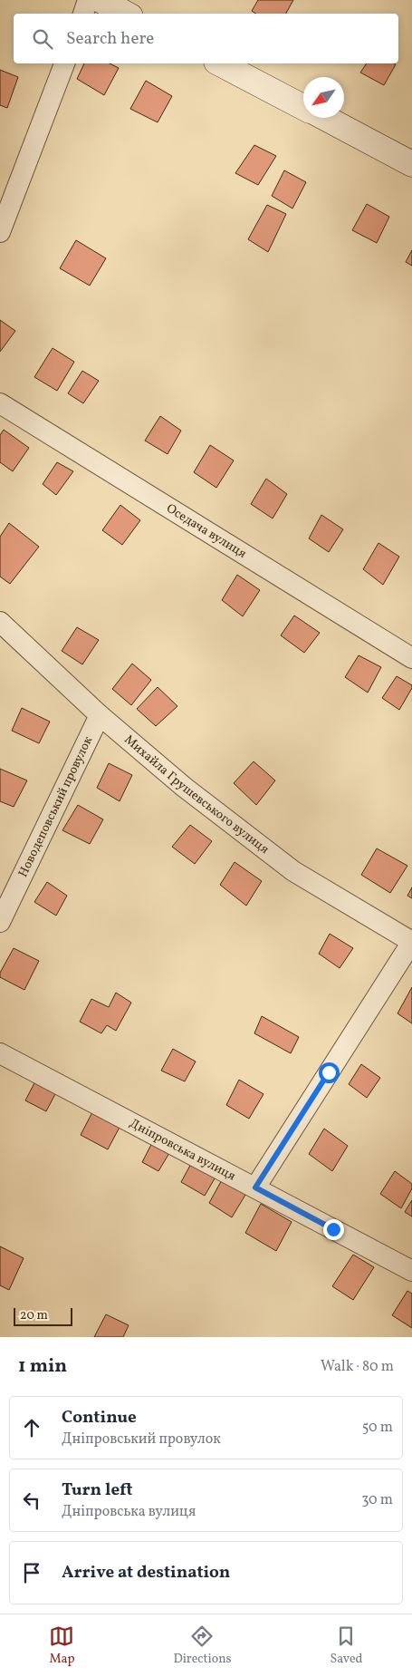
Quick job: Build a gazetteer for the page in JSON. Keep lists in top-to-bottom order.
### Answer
{
  "streets": {
    "street": [
      "Оседача вулиця",
      "Михайла Грушевського вулиця",
      "Новодеповський провулок",
      "Дніпровська вулиця"
    ]
  },
  "crossings": [
    ["Михайла Грушевського вулиця", "Новодеповський провулок"]
  ],
  "scale_bar": "20 m",
  "north": "bottom left",
  "page": {
    "search": "Search here",
    "scale": "20 m",
    "heading": ["1 min", "Walk · 80 m"],
    "list": [
      ["Continue", "Дніпровський провулок", "50 m"],
      ["Turn left", "Дніпровська вулиця", "30 m"],
      "Arrive at destination"
    ],
    "nav": ["Map", "Directions", "Saved"]
  }
}
